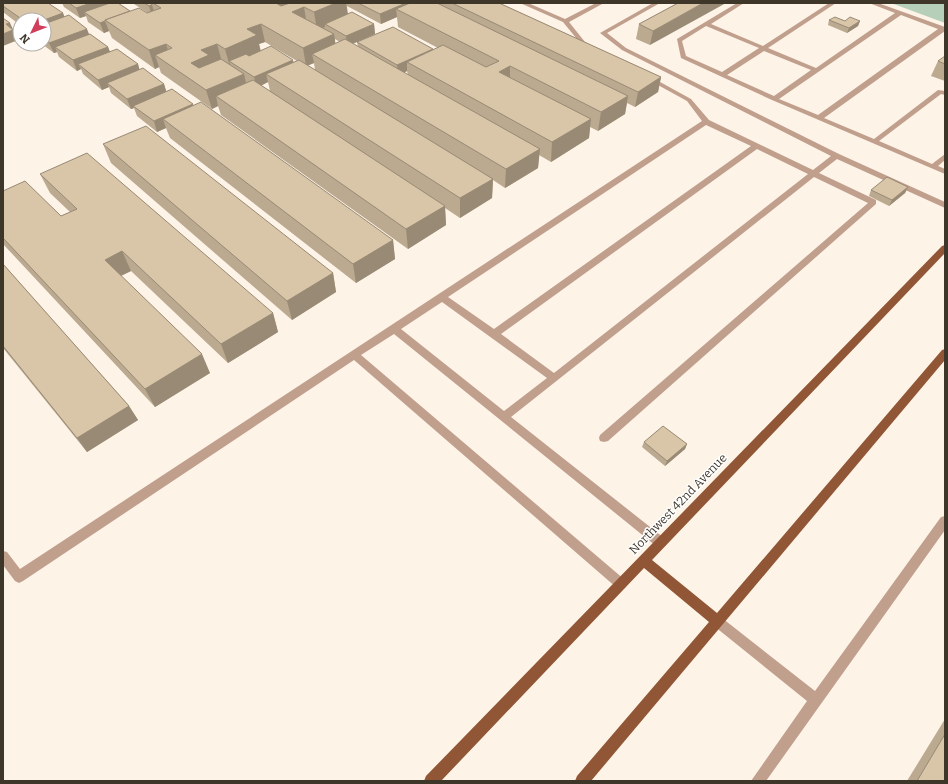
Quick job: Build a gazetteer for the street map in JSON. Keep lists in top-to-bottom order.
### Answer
{
  "streets": {
    "main road": ["Northwest 42nd Avenue"]
  },
  "north": "bottom left"
}
